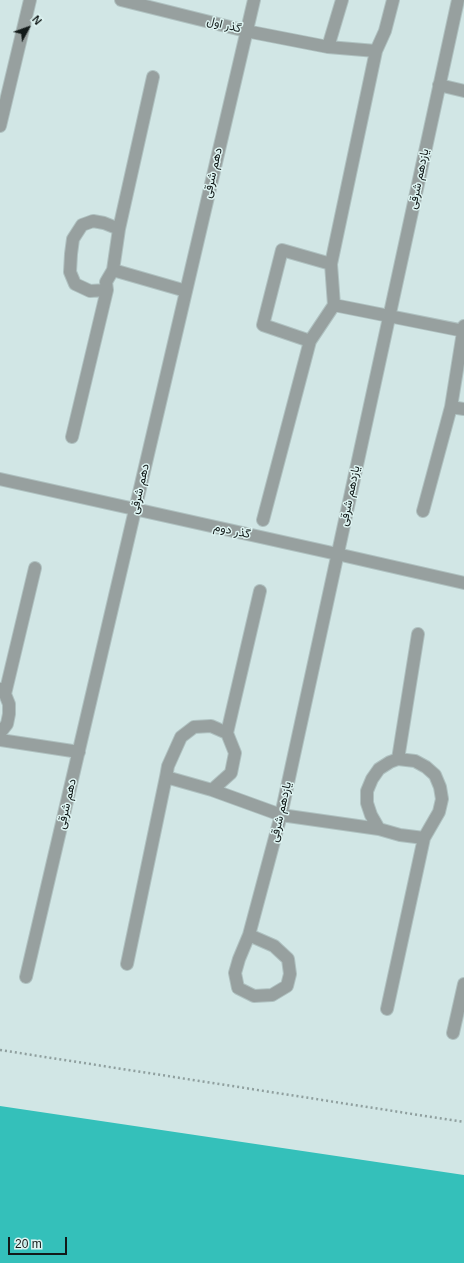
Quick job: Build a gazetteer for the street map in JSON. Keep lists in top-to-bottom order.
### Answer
{
  "streets": {
    "street": [
      "گذر اول",
      "دهم شرقی",
      "یازدهم شرقی",
      "گذر دوم"
    ]
  },
  "crossings": [
    ["گذر اول", "دهم شرقی"],
    ["دهم شرقی", "گذر دوم"],
    ["یازدهم شرقی", "گذر دوم"]
  ],
  "scale_bar": "20 m",
  "north": "top right"
}
